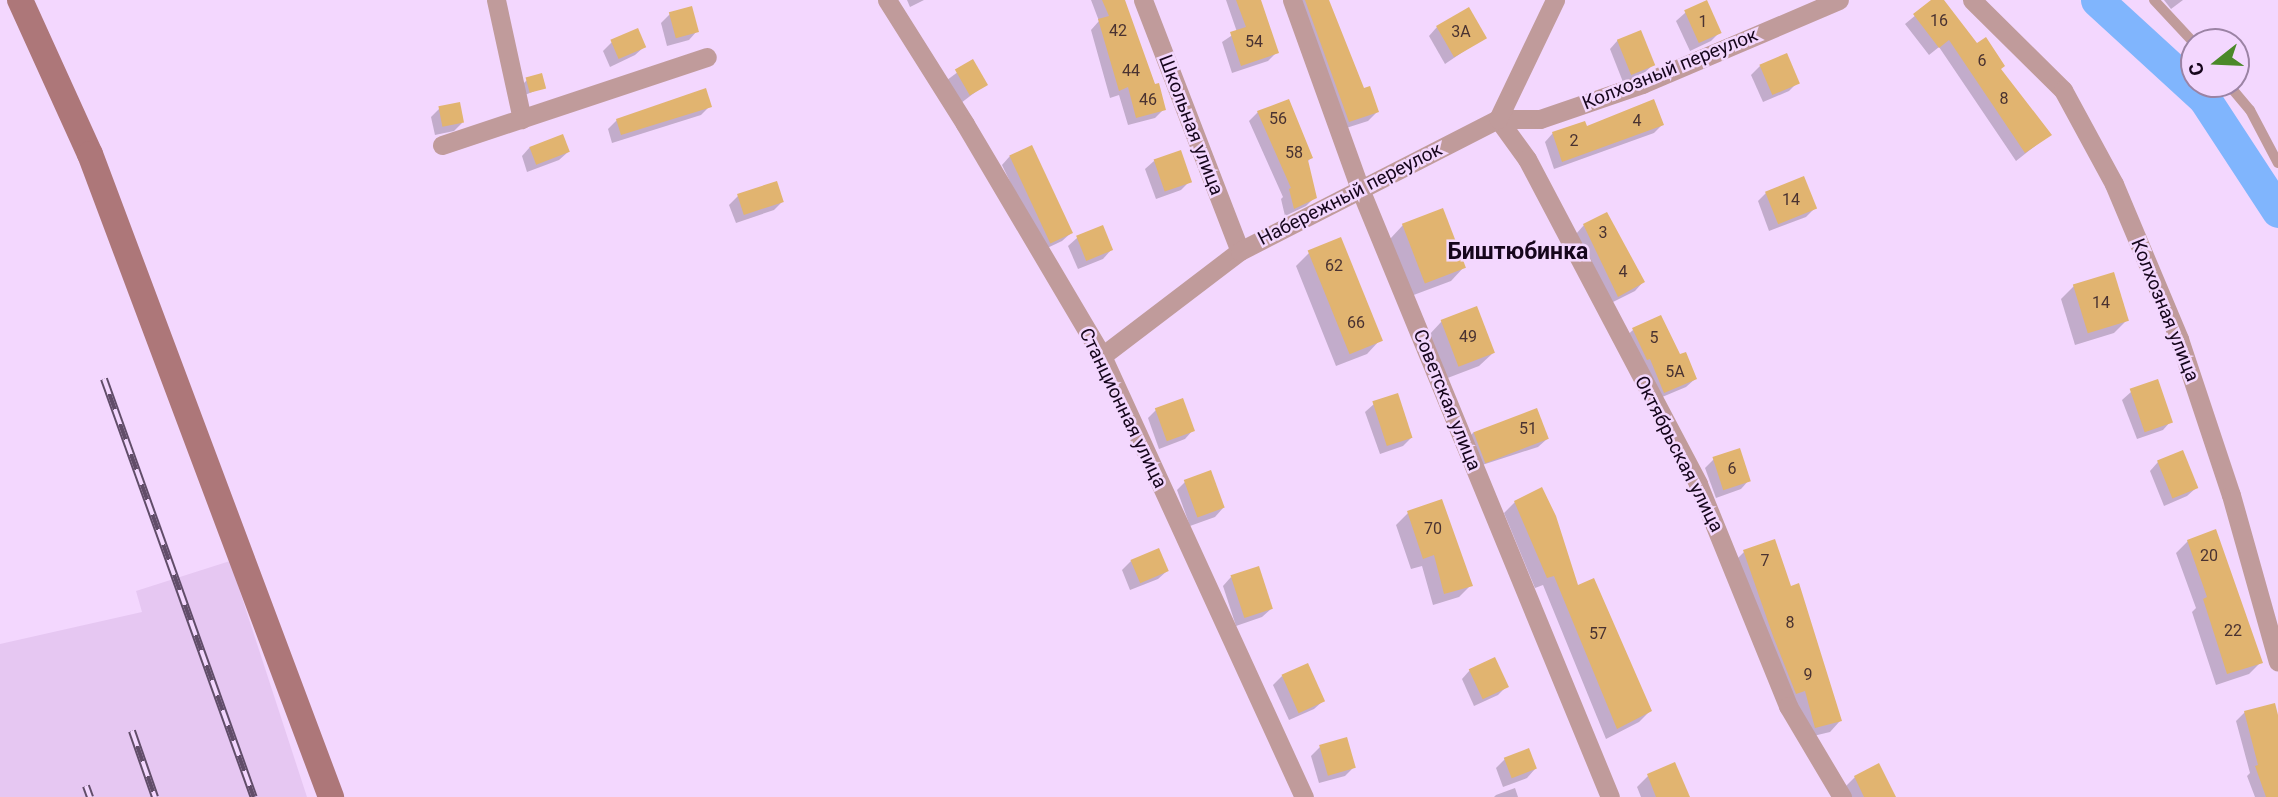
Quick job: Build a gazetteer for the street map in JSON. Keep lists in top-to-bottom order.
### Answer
{
  "streets": {
    "street": [
      "Колхозный переулок",
      "Школьная улица",
      "Набережный переулок",
      "Колхозная улица",
      "Советская улица",
      "Станционная улица",
      "Октябрьская улица"
    ]
  },
  "crossings": [
    ["Колхозный переулок", "Набережный переулок"],
    ["Колхозный переулок", "Октябрьская улица"],
    ["Школьная улица", "Набережный переулок"],
    ["Набережный переулок", "Советская улица"],
    ["Набережный переулок", "Станционная улица"],
    ["Набережный переулок", "Октябрьская улица"]
  ],
  "districts": ["Биштюбинка"],
  "house_numbers": [
    "16",
    "1",
    "42",
    "3А",
    "54",
    "6",
    "44",
    "8",
    "46",
    "56",
    "4",
    "2",
    "58",
    "14",
    "3",
    "62",
    "4",
    "14",
    "66",
    "49",
    "5",
    "5А",
    "51",
    "6",
    "70",
    "20",
    "7",
    "8",
    "22",
    "57",
    "9"
  ],
  "north": "left"
}
